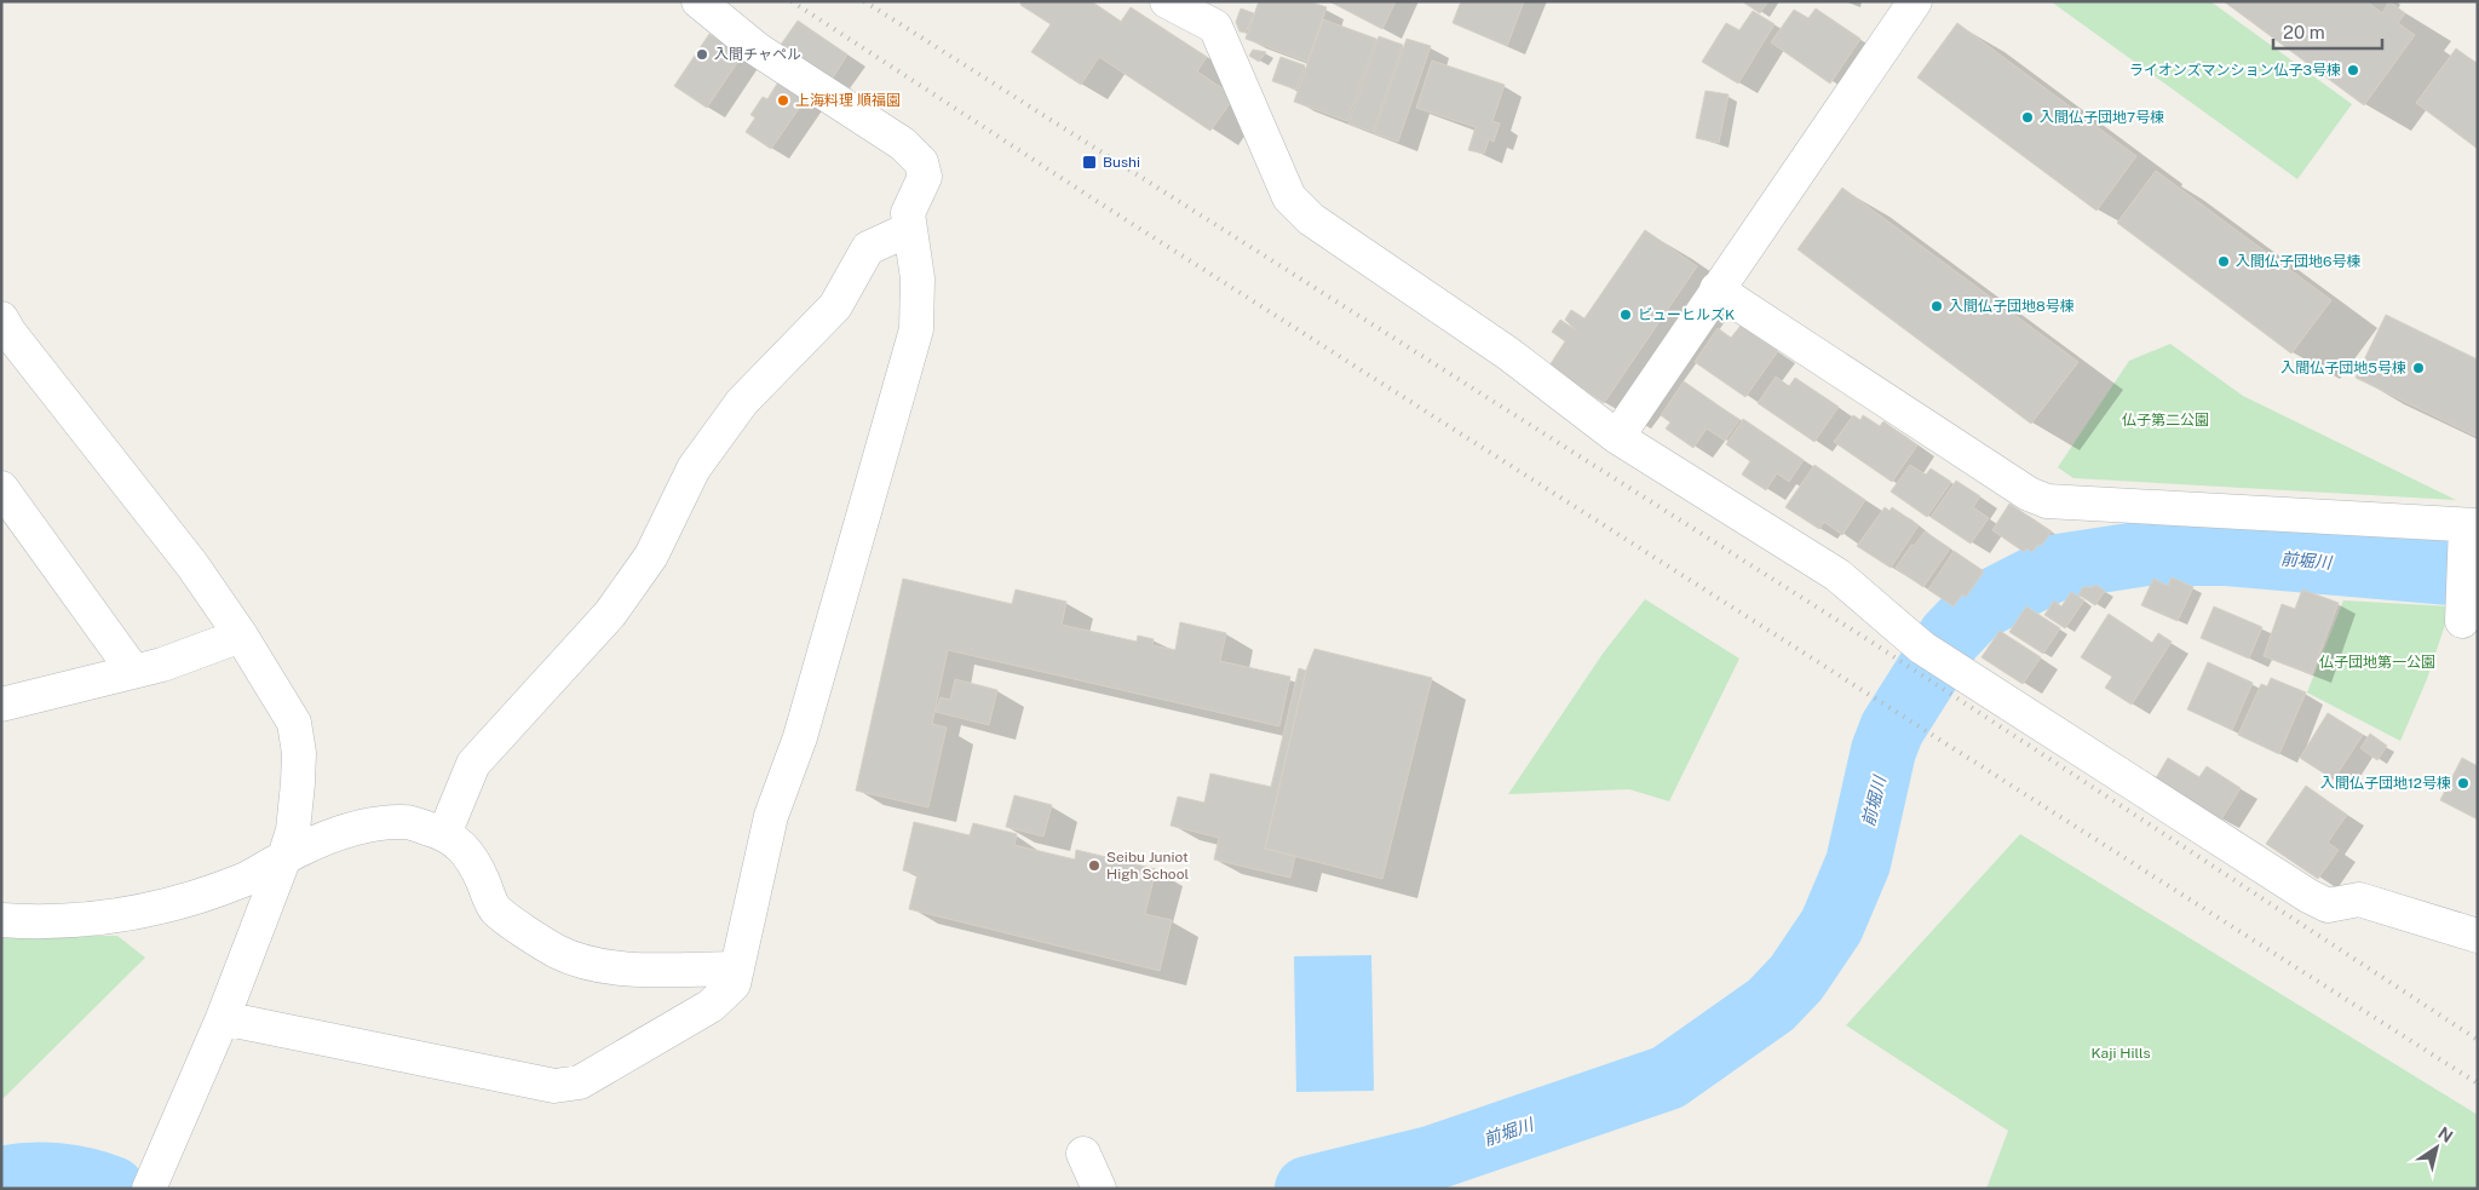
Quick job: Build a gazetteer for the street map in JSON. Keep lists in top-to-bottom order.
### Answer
{
  "water": ["前堀川"],
  "parks": ["仏子第二公園", "仏子団地第一公園", "Kaji Hills"],
  "places": {
    "other": [
      "入間チャペル",
      "ライオンズマンション仏子3号棟",
      "上海料理 順福園",
      "入間仏子団地7号棟",
      "入間仏子団地6号棟",
      "入間仏子団地8号棟",
      "ビューヒルズK",
      "入間仏子団地5号棟",
      "入間仏子団地12号棟",
      "Seibu Juniot High School"
    ],
    "transit": ["Bushi"]
  },
  "scale_bar": "20 m",
  "north": "top right"
}
